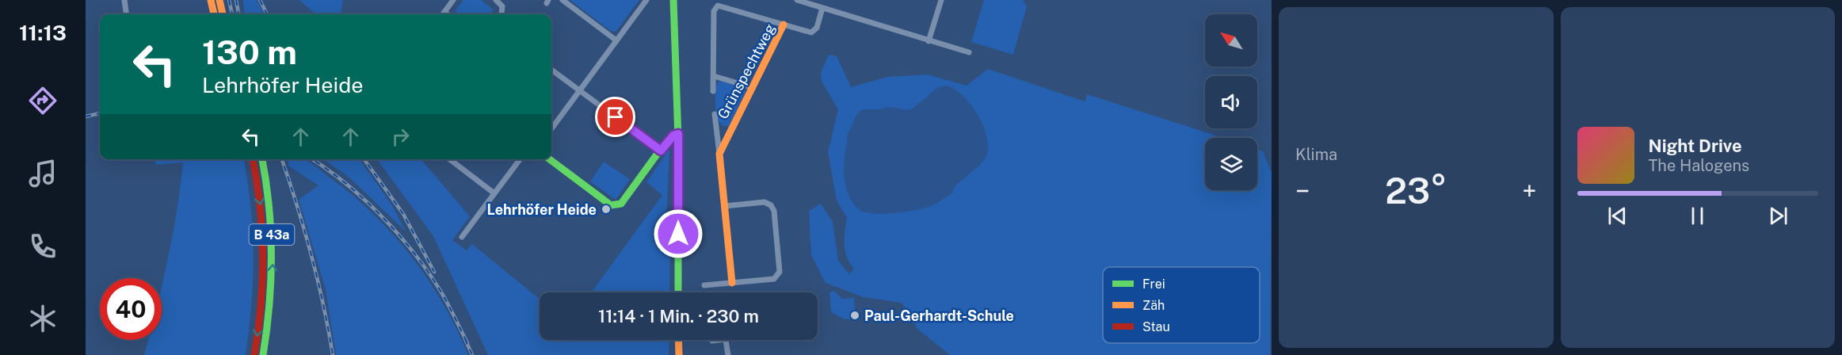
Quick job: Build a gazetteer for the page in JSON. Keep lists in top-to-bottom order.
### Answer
{
  "streets": {
    "main road": ["Grünspechtweg", "B 43a"]
  },
  "places": ["Lehrhöfer Heide", "Paul-Gerhardt-Schule"],
  "legend": ["Frei", "Zäh", "Stau"],
  "north": "top left",
  "page": {
    "tabs": "11:13",
    "tile": "Klima",
    "turn": ["130 m", "Lehrhöfer Heide"],
    "song": ["Night Drive", "The Halogens"],
    "heat": ["−", "23°", "+"],
    "limit": "40",
    "trip": "11:14 · 1 Min. · 230 m"
  }
}
